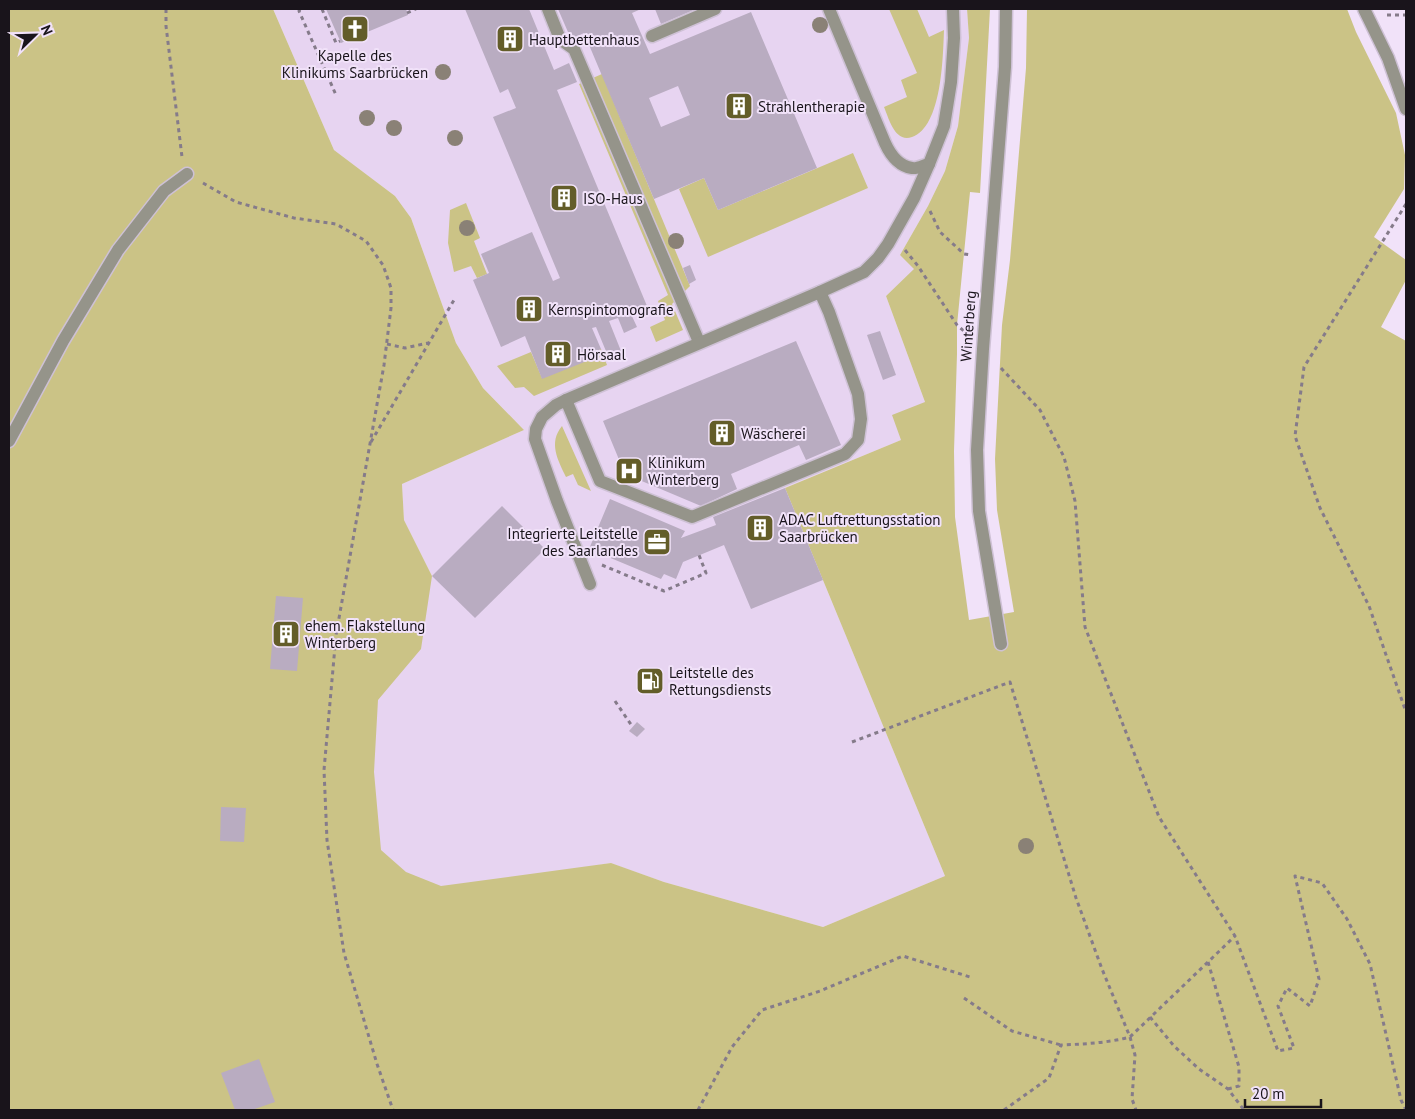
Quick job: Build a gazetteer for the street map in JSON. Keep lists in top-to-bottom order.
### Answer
{
  "streets": {
    "street": ["Winterberg"]
  },
  "places": {
    "church": ["Kapelle des Klinikums Saarbrücken"],
    "building": [
      "Hauptbettenhaus",
      "Strahlentherapie",
      "ISO-Haus",
      "Kernspintomografie",
      "Hörsaal",
      "Wäscherei",
      "ADAC Luftrettungsstation Saarbrücken",
      "ehem. Flakstellung Winterberg"
    ],
    "hospital": ["Klinikum Winterberg"],
    "office": ["Integrierte Leitstelle des Saarlandes"],
    "fuel station": ["Leitstelle des Rettungsdiensts"]
  },
  "scale_bar": "20 m",
  "north": "top right"
}
